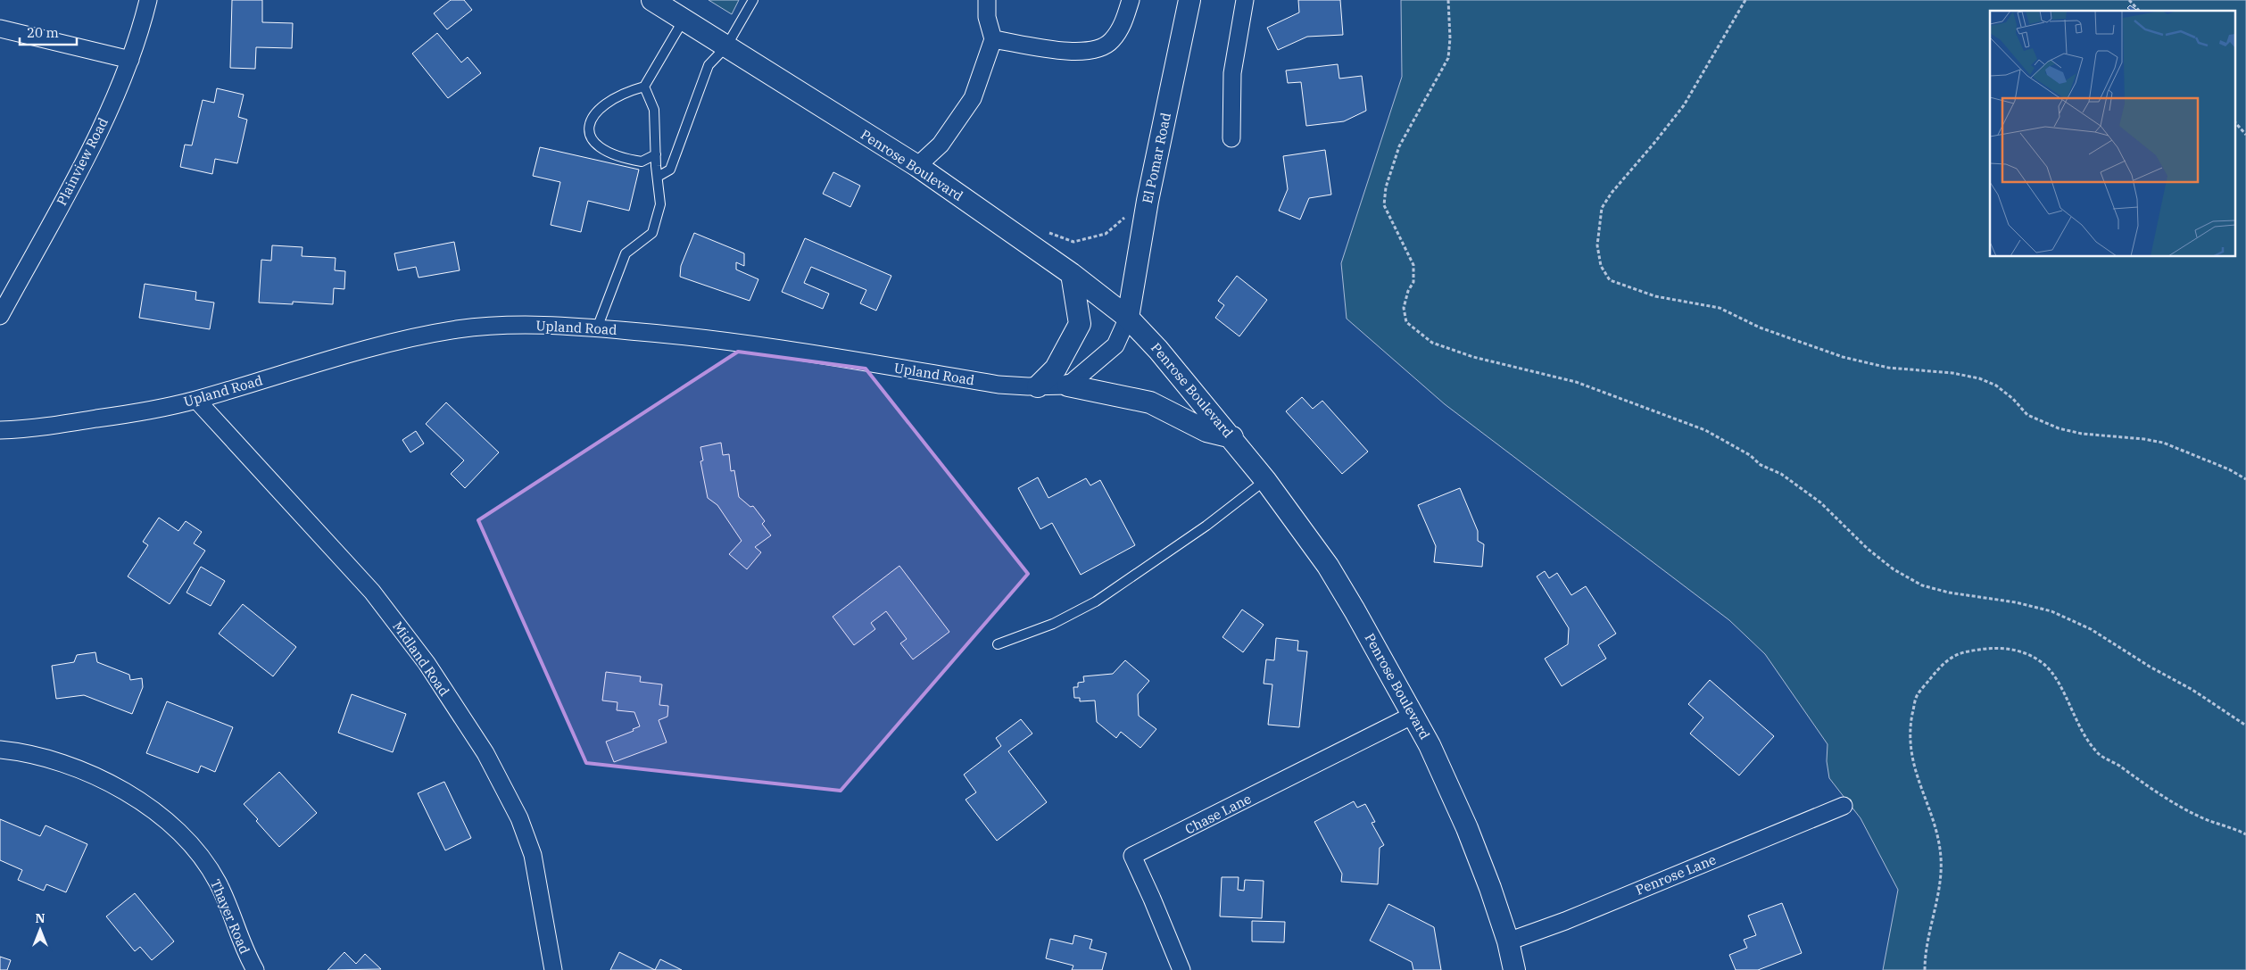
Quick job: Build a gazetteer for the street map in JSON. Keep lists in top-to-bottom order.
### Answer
{
  "streets": {
    "street": [
      "El Pomar Road",
      "Plainview Road",
      "Penrose Boulevard",
      "Upland Road",
      "Midland Road",
      "Chase Lane",
      "Penrose Lane",
      "Thayer Road"
    ]
  },
  "crossings": [
    ["El Pomar Road", "Penrose Boulevard"],
    ["Penrose Boulevard", "Chase Lane"],
    ["Penrose Boulevard", "Penrose Lane"],
    ["Upland Road", "Midland Road"]
  ],
  "scale_bar": "20 m",
  "north": "top"
}
